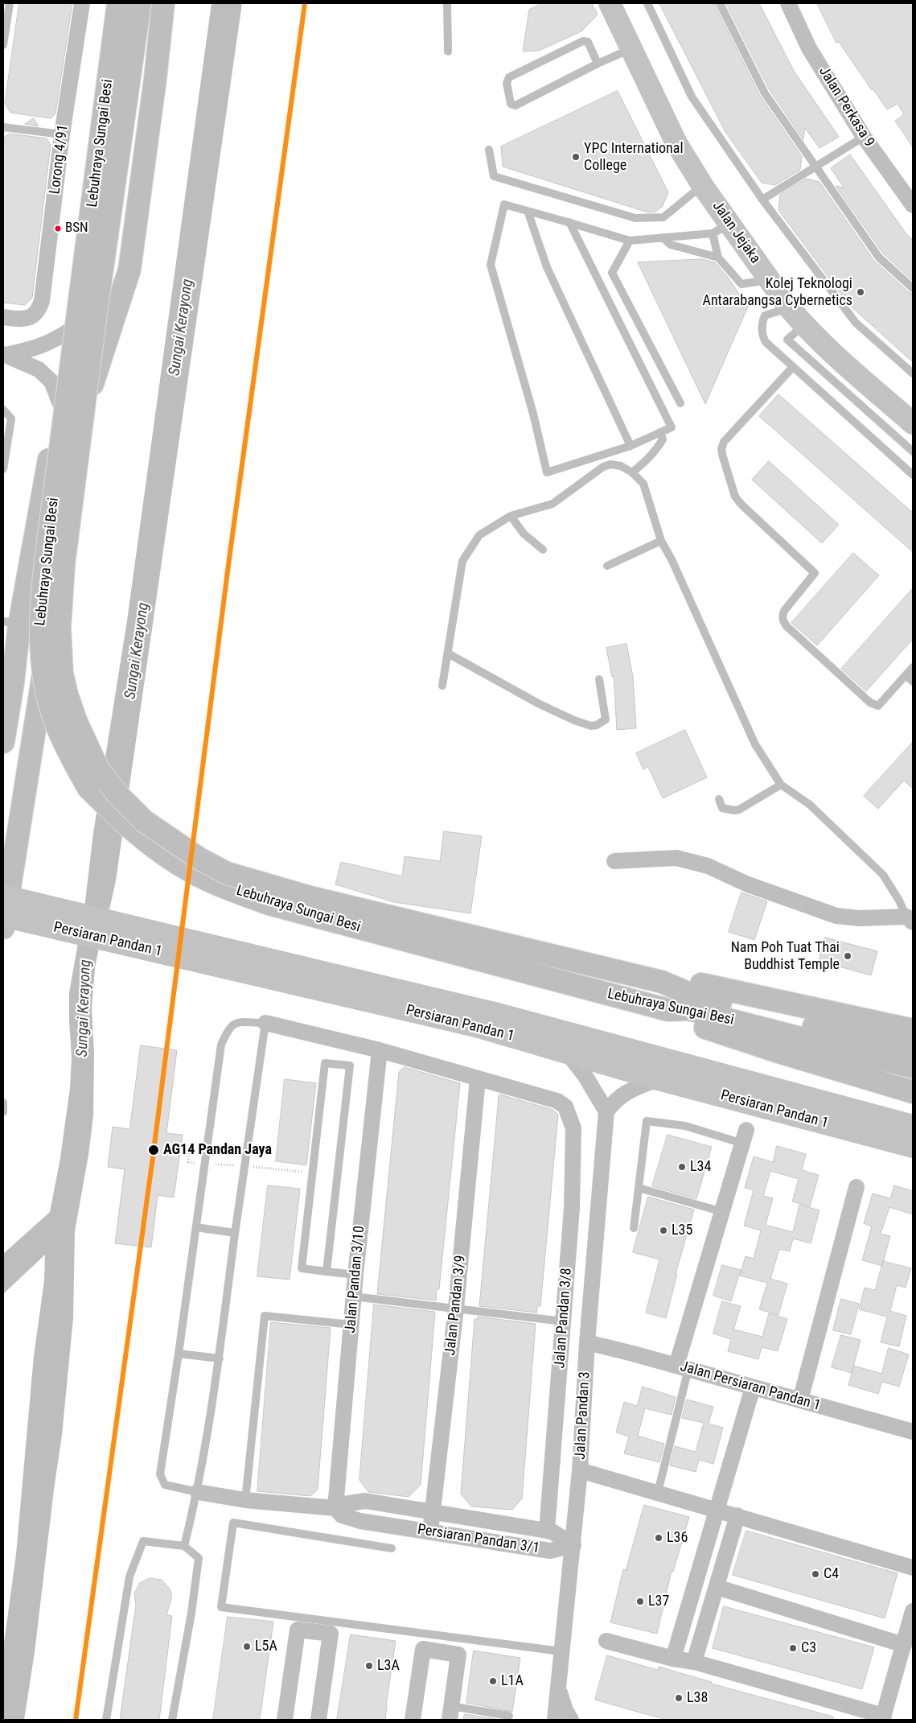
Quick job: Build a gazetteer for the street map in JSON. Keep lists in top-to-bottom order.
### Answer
{
  "streets": {
    "highway": ["Lebuhraya Sungai Besi"],
    "street": [
      "Jalan Perkasa 9",
      "Lorong 4/91",
      "Jalan Jejaka",
      "Persiaran Pandan 1",
      "Jalan Pandan 3/10",
      "Jalan Pandan 3/9",
      "Jalan Pandan 3/8",
      "Jalan Persiaran Pandan 1",
      "Jalan Pandan 3",
      "Persiaran Pandan 3/1"
    ]
  },
  "crossings": [
    ["Jalan Pandan 3/10", "Persiaran Pandan 3/1"],
    ["Jalan Pandan 3/9", "Jalan Pandan 3/8"],
    ["Jalan Pandan 3/9", "Persiaran Pandan 3/1"],
    ["Jalan Pandan 3/8", "Persiaran Pandan 3/1"],
    ["Jalan Persiaran Pandan 1", "Jalan Pandan 3"],
    ["Jalan Pandan 3", "Persiaran Pandan 3/1"]
  ],
  "water": ["Sungai Kerayong"],
  "places": [
    "YPC International College",
    "BSN",
    "Kolej Teknologi Antarabangsa Cybernetics",
    "Nam Poh Tuat Thai Buddhist Temple",
    "AG14 Pandan Jaya",
    "L34",
    "L35",
    "L36",
    "C4",
    "L37",
    "L5A",
    "C3",
    "L3A",
    "L1A",
    "L38"
  ]
}
